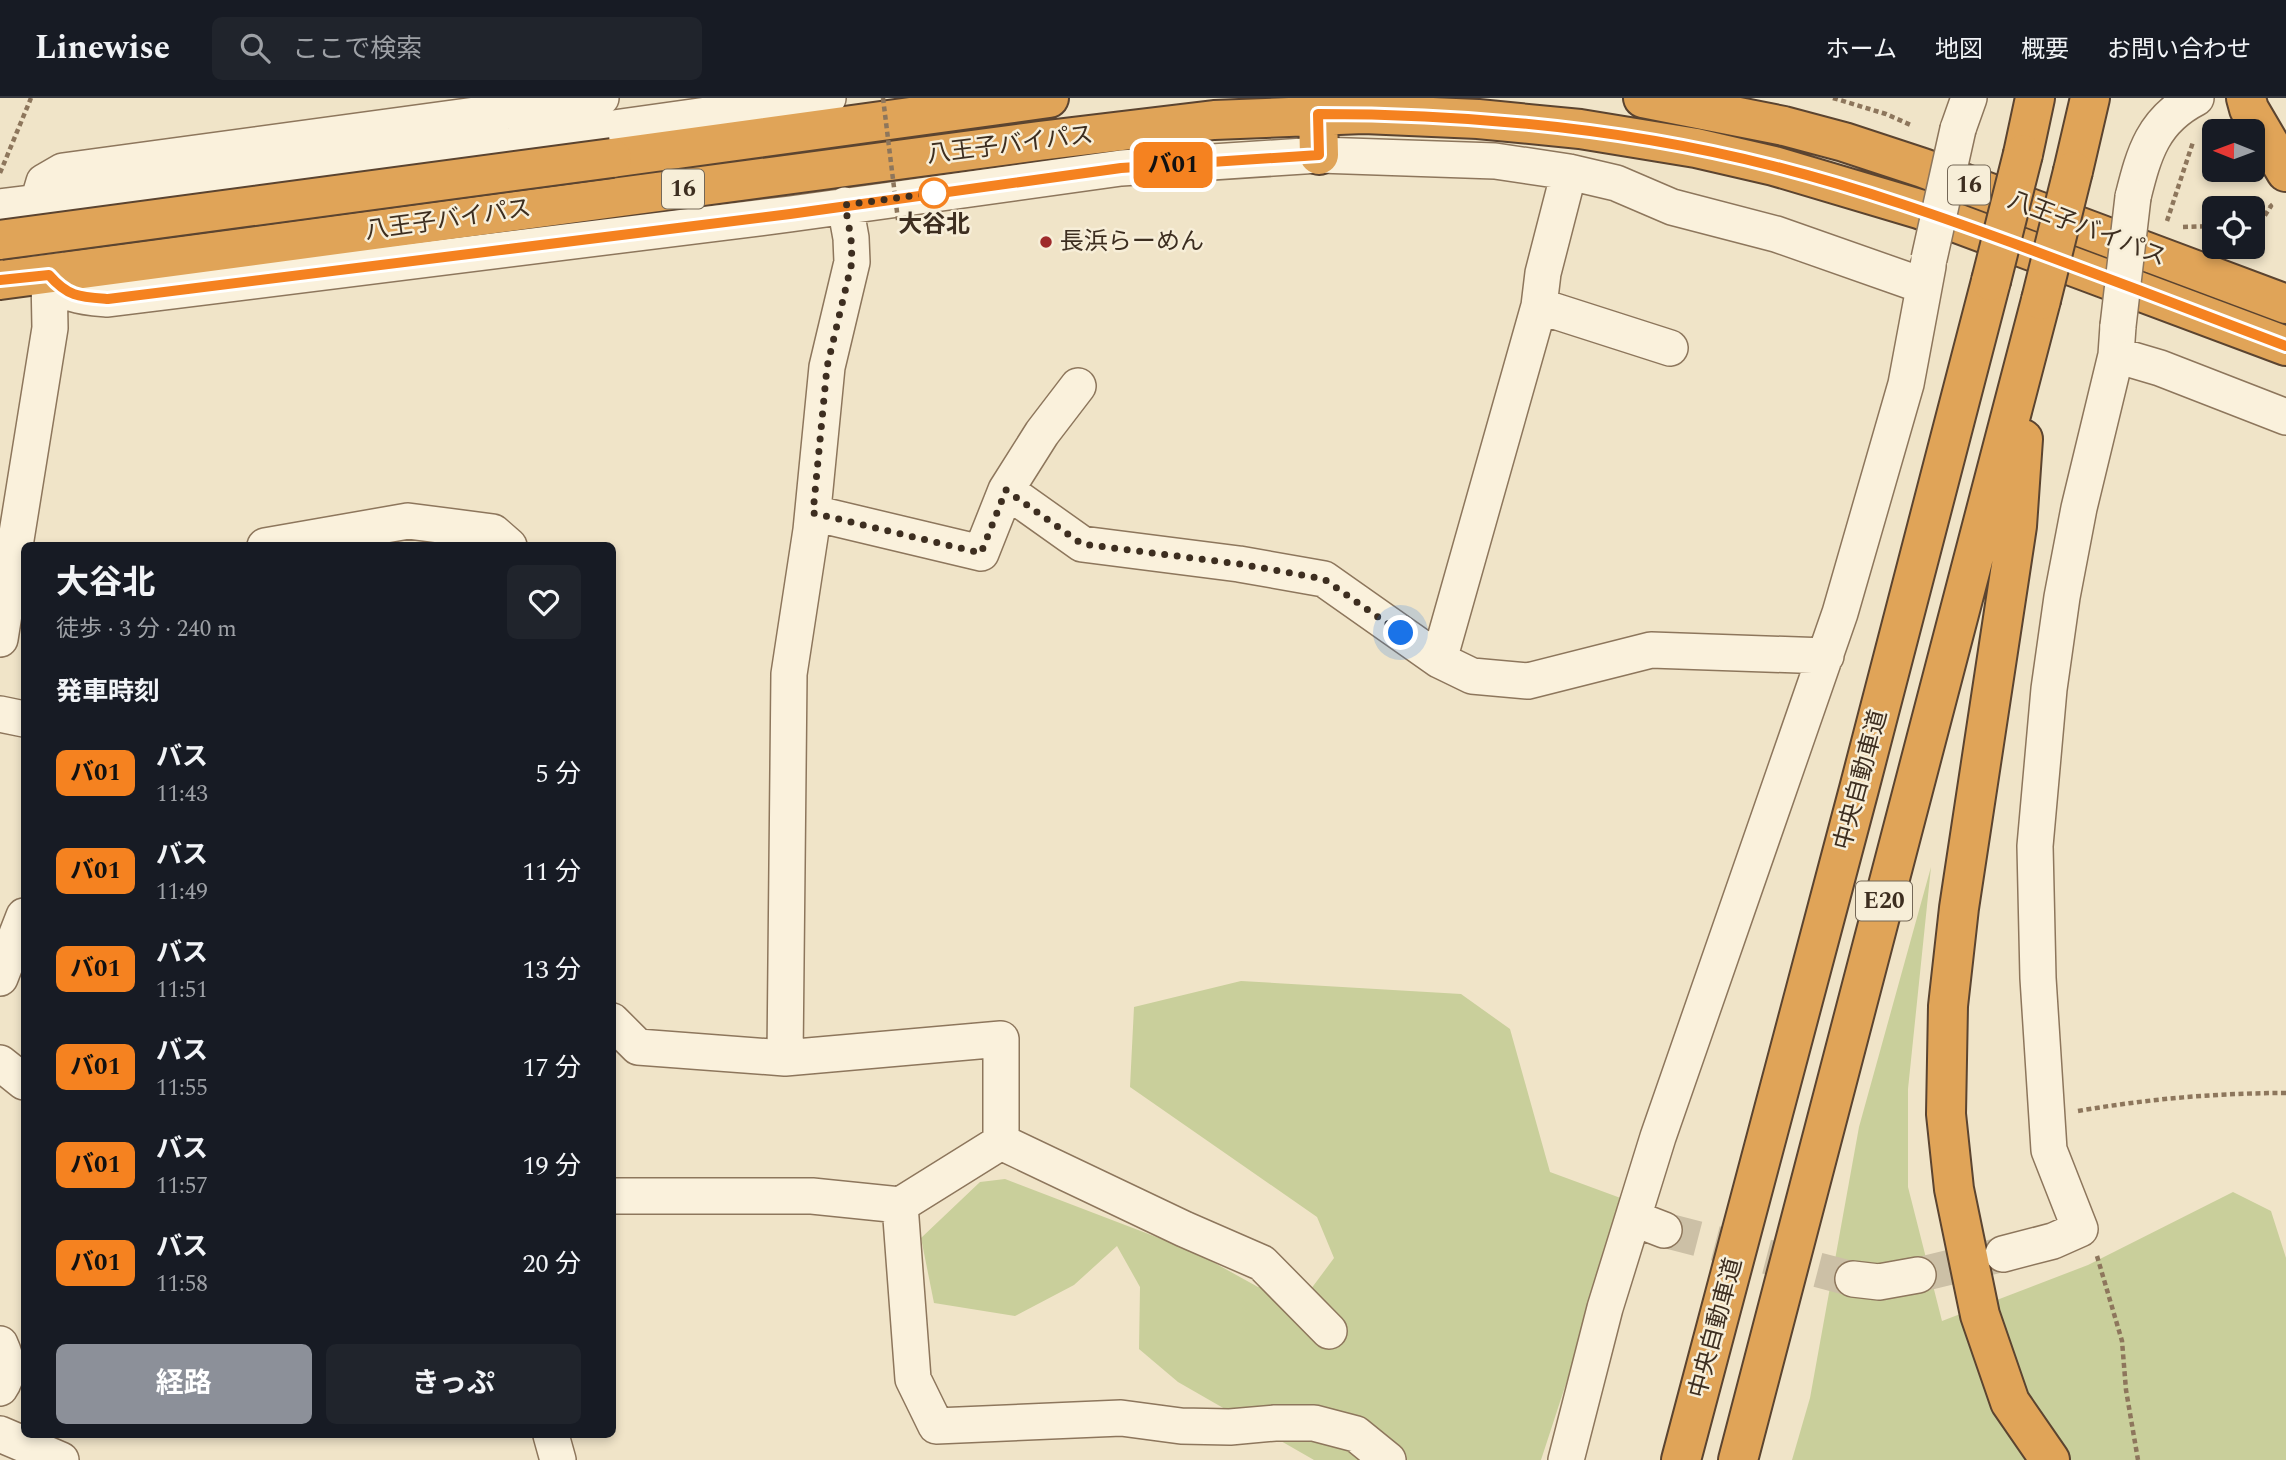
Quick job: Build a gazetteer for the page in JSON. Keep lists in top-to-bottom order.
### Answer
{
  "streets": {
    "highway": [
      "八王子バイパス",
      "16",
      "中央自動車道",
      "E20"
    ]
  },
  "places": ["大谷北", "長浜らーめん"],
  "lines": ["bus line バ01"],
  "north": "left",
  "page": {
    "header": "Linewise",
    "search": "ここで検索",
    "nav": [
      "ホーム",
      "地図",
      "概要",
      "お問い合わせ"
    ],
    "on_map": "バ01",
    "heading": [
      ["大谷北", "徒歩 · 3 分 · 240 m"],
      "発車時刻"
    ],
    "list": [
      {
        "mark": "バ01",
        "name": "バス",
        "note": "11:43",
        "value": "5 分"
      },
      {
        "mark": "バ01",
        "name": "バス",
        "note": "11:49",
        "value": "11 分"
      },
      {
        "mark": "バ01",
        "name": "バス",
        "note": "11:51",
        "value": "13 分"
      },
      {
        "mark": "バ01",
        "name": "バス",
        "note": "11:55",
        "value": "17 分"
      },
      {
        "mark": "バ01",
        "name": "バス",
        "note": "11:57",
        "value": "19 分"
      },
      {
        "mark": "バ01",
        "name": "バス",
        "note": "11:58",
        "value": "20 分"
      }
    ],
    "buttons": ["経路", "きっぷ"]
  }
}
